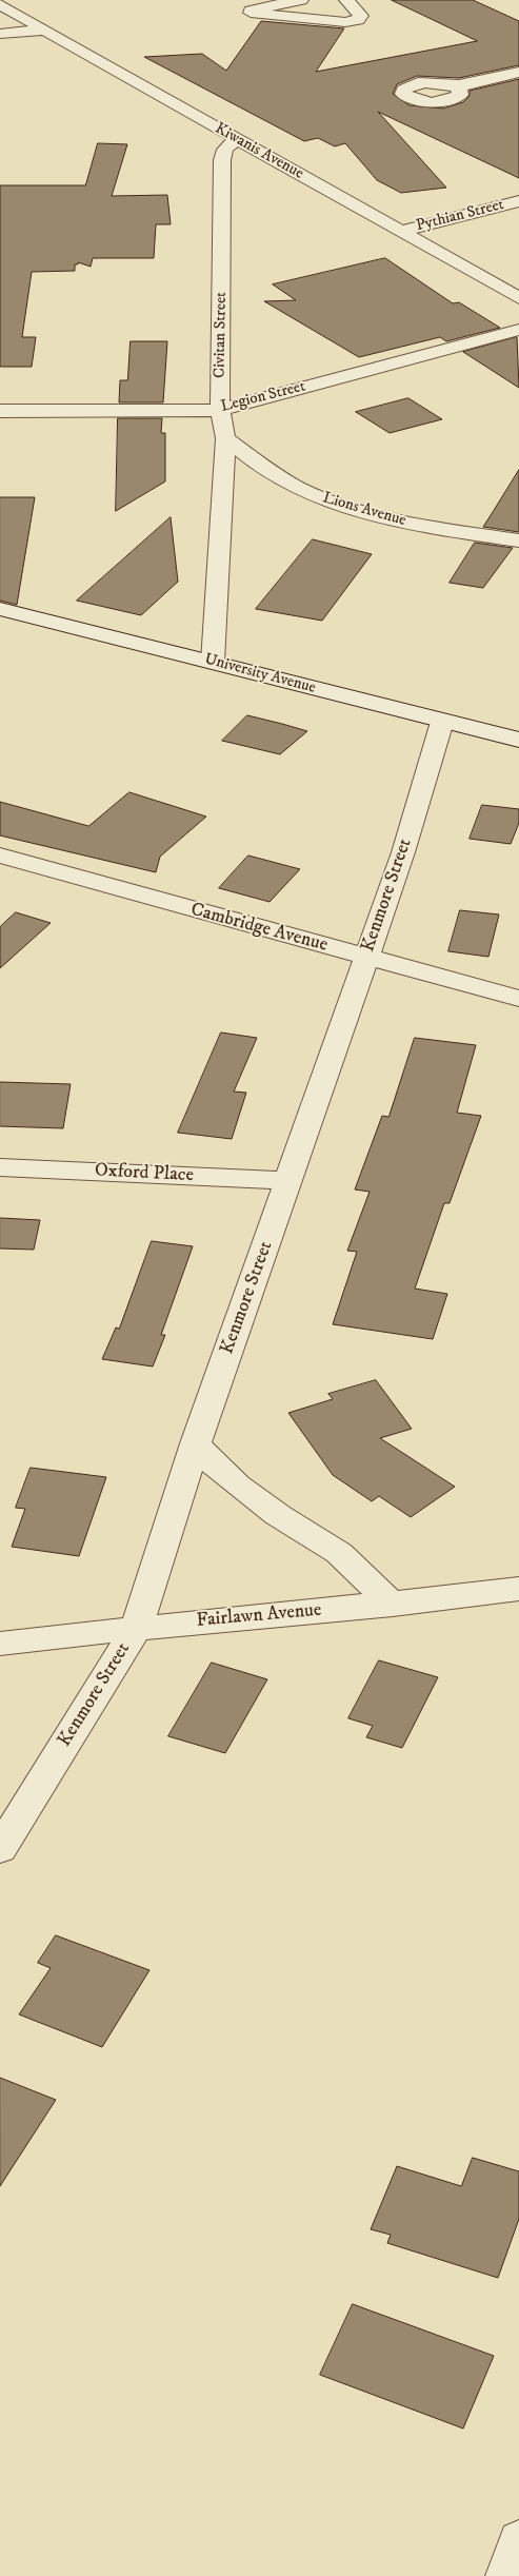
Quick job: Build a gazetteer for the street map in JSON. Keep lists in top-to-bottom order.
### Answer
{
  "streets": {
    "street": [
      "Kiwanis Avenue",
      "Pythian Street",
      "Civitan Street",
      "Legion Street",
      "Lions Avenue",
      "University Avenue",
      "Kenmore Street",
      "Cambridge Avenue",
      "Oxford Place",
      "Fairlawn Avenue"
    ]
  },
  "crossings": [
    ["Kiwanis Avenue", "Pythian Street"],
    ["Kiwanis Avenue", "Civitan Street"],
    ["Civitan Street", "Legion Street"],
    ["Civitan Street", "Lions Avenue"],
    ["Civitan Street", "University Avenue"],
    ["University Avenue", "Kenmore Street"],
    ["Kenmore Street", "Cambridge Avenue"],
    ["Kenmore Street", "Oxford Place"],
    ["Kenmore Street", "Fairlawn Avenue"]
  ]
}
